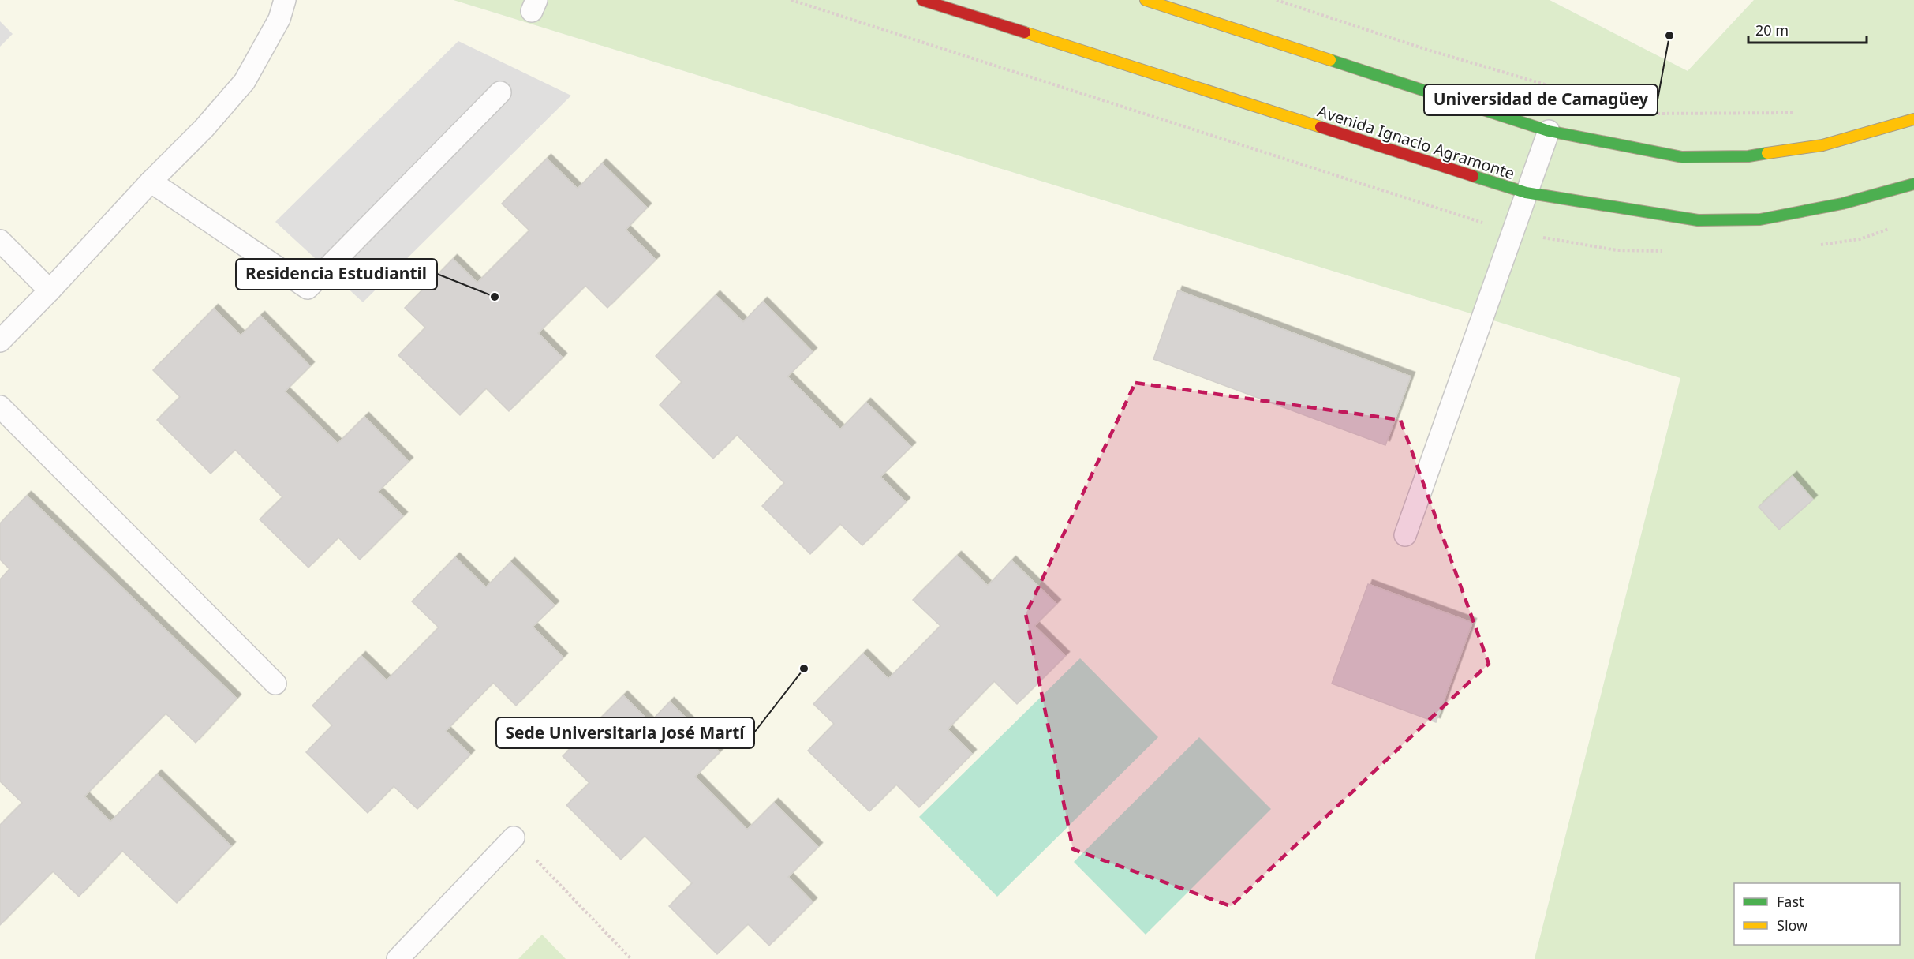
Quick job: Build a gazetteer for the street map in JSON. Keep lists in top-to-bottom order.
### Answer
{
  "streets": {
    "main road": ["Avenida Ignacio Agramonte"]
  },
  "places": ["Universidad de Camagüey", "Residencia Estudiantil", "Sede Universitaria José Martí"],
  "legend": ["Fast", "Slow"],
  "scale_bar": "20 m"
}
